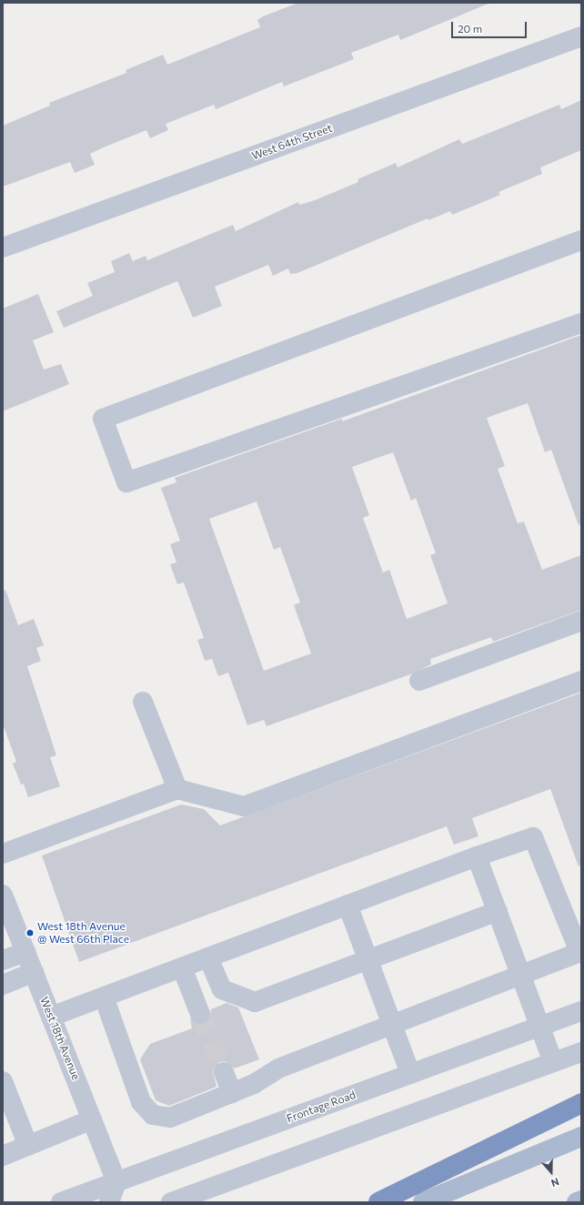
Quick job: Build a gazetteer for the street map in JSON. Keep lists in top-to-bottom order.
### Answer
{
  "streets": {
    "street": ["West 64th Street", "West 18th Avenue", "Frontage Road"]
  },
  "crossings": [
    ["West 18th Avenue", "Frontage Road"]
  ],
  "places": ["West 18th Avenue @ West 66th Place"],
  "scale_bar": "20 m",
  "north": "bottom"
}
